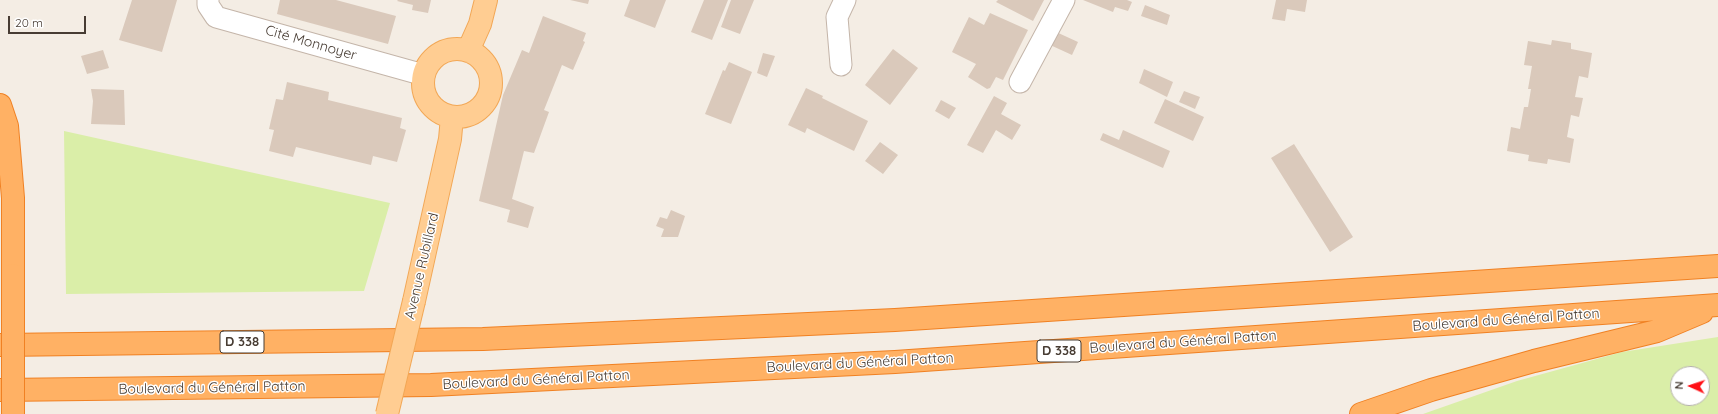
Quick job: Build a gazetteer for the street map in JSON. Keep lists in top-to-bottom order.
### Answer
{
  "streets": {
    "highway": ["Boulevard du Général Patton", "D 338"],
    "main road": ["Avenue Rubillard"],
    "street": ["Cité Monnoyer"]
  },
  "crossings": [
    ["Cité Monnoyer", "Avenue Rubillard"]
  ],
  "scale_bar": "20 m",
  "north": "left"
}
